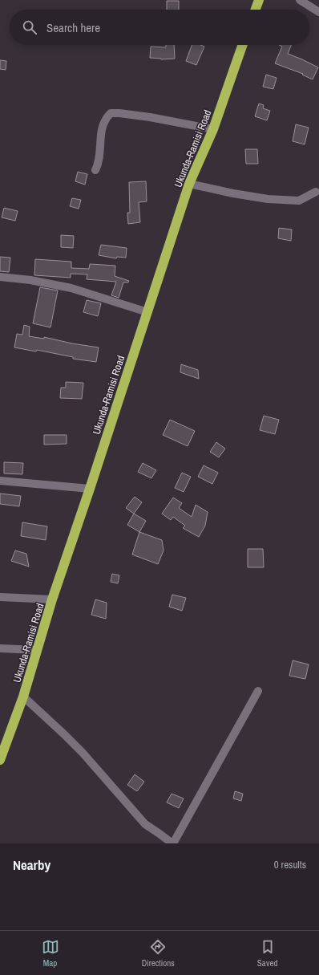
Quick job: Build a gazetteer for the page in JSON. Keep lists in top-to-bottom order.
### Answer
{
  "streets": {
    "highway": ["Ukunda-Ramisi Road"]
  },
  "page": {
    "search": "Search here",
    "heading": ["Nearby", "0 results"],
    "nav": ["Map", "Directions", "Saved"]
  }
}
